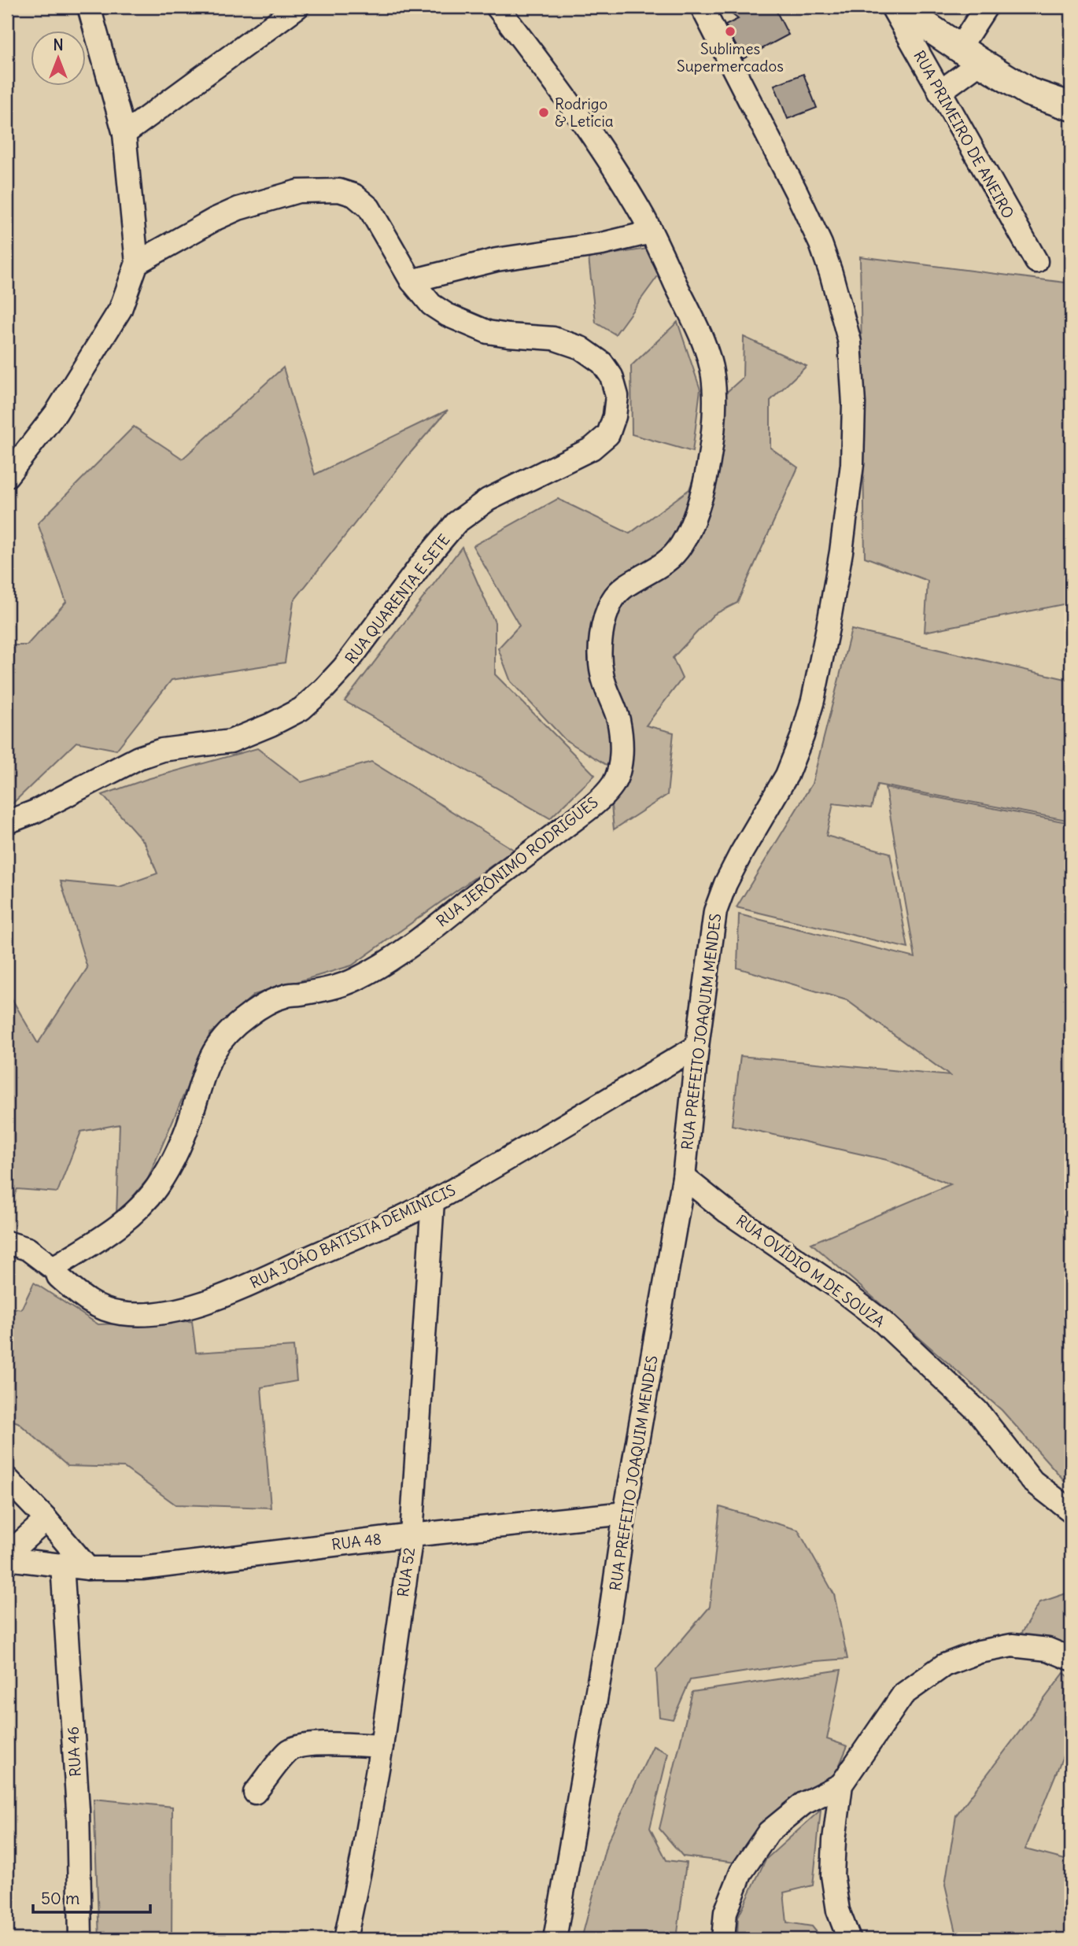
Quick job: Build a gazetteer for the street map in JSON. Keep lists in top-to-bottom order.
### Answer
{
  "streets": {
    "street": [
      "RUA PRIMEIRO DE ANEIRO",
      "RUA QUARENTA E SETE",
      "RUA JERÔNIMO RODRIGUES",
      "RUA PREFEITO JOAQUIM MENDES",
      "RUA JOÃO BATISITA DEMINICIS",
      "RUA OVÍDIO M DE SOUZA",
      "RUA 48",
      "RUA 52",
      "RUA 46"
    ]
  },
  "crossings": [
    ["RUA JERÔNIMO RODRIGUES", "RUA JOÃO BATISITA DEMINICIS"],
    ["RUA PREFEITO JOAQUIM MENDES", "RUA JOÃO BATISITA DEMINICIS"],
    ["RUA PREFEITO JOAQUIM MENDES", "RUA OVÍDIO M DE SOUZA"],
    ["RUA PREFEITO JOAQUIM MENDES", "RUA 48"],
    ["RUA JOÃO BATISITA DEMINICIS", "RUA 52"],
    ["RUA 48", "RUA 52"],
    ["RUA 48", "RUA 46"]
  ],
  "places": ["Sublimes Supermercados", "Rodrigo & Letícia"],
  "scale_bar": "50 m",
  "north": "top"
}
